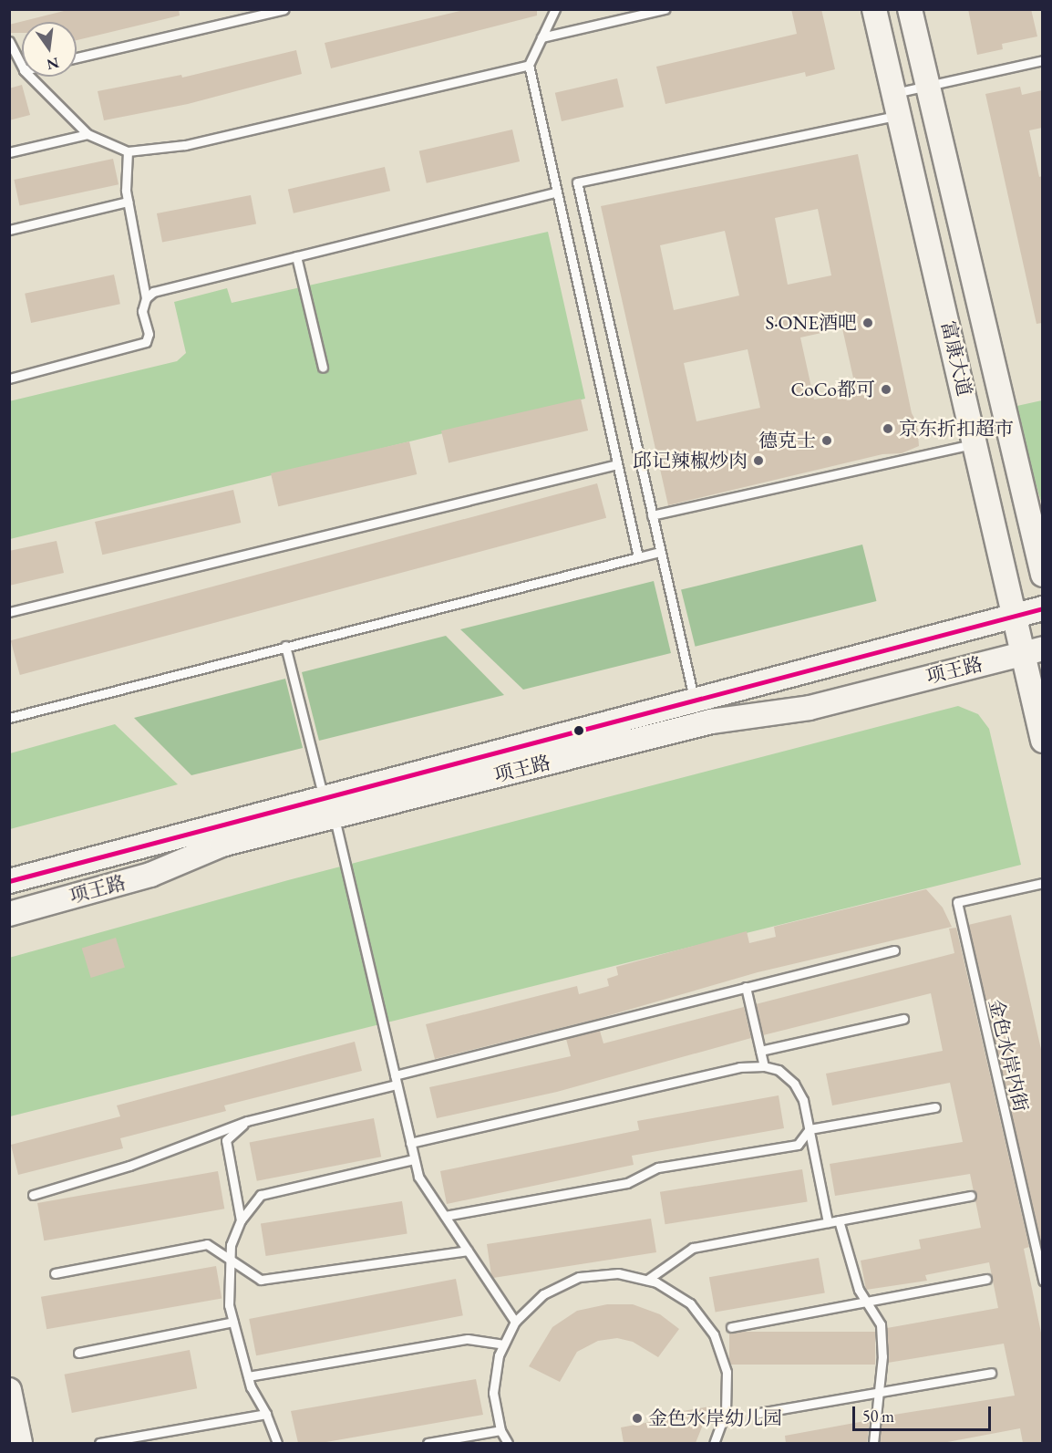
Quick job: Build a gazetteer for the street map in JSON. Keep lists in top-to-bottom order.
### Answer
{
  "streets": {
    "main road": ["富康大道", "项王路"],
    "lane": ["金色水岸内街"]
  },
  "crossings": [
    ["富康大道", "项王路"]
  ],
  "places": [
    "S·ONE酒吧",
    "CoCo都可",
    "京东折扣超市",
    "德克士",
    "邱记辣椒炒肉",
    "金色水岸幼儿园"
  ],
  "scale_bar": "50 m",
  "north": "bottom"
}
